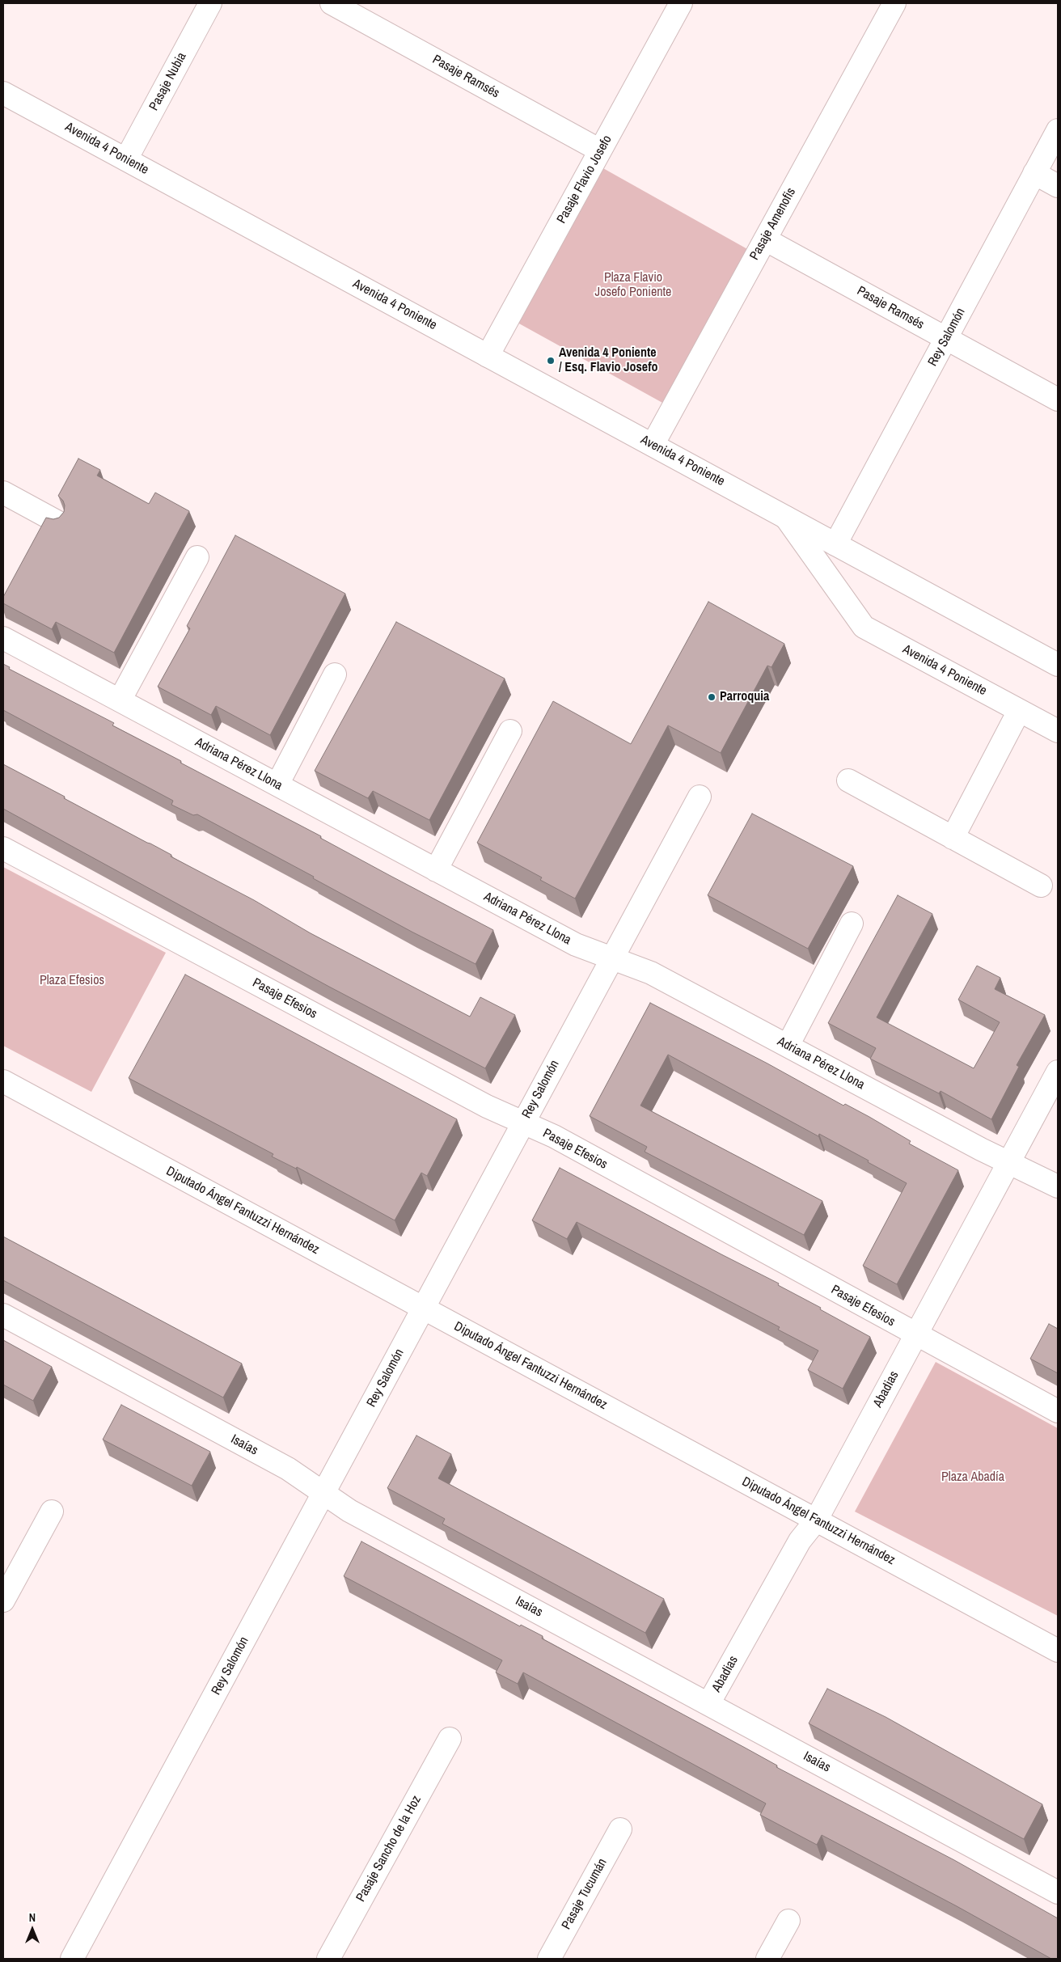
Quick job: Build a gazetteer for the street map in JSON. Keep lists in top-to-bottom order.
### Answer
{
  "streets": {
    "street": [
      "Pasaje Ramsés",
      "Pasaje Nubia",
      "Avenida 4 Poniente",
      "Pasaje Flavio Josefo",
      "Pasaje Amenofis",
      "Rey Salomón",
      "Adriana Pérez Llona",
      "Pasaje Efesios",
      "Diputado Ángel Fantuzzi Hernández",
      "Abadias",
      "Isaías",
      "Pasaje Sancho de la Hoz",
      "Pasaje Tucumán"
    ]
  },
  "crossings": [
    ["Pasaje Ramsés", "Pasaje Flavio Josefo"],
    ["Pasaje Ramsés", "Pasaje Amenofis"],
    ["Pasaje Ramsés", "Rey Salomón"],
    ["Pasaje Nubia", "Avenida 4 Poniente"],
    ["Avenida 4 Poniente", "Pasaje Flavio Josefo"],
    ["Avenida 4 Poniente", "Pasaje Amenofis"],
    ["Avenida 4 Poniente", "Rey Salomón"],
    ["Rey Salomón", "Adriana Pérez Llona"],
    ["Rey Salomón", "Pasaje Efesios"],
    ["Rey Salomón", "Diputado Ángel Fantuzzi Hernández"],
    ["Rey Salomón", "Isaías"],
    ["Adriana Pérez Llona", "Abadias"],
    ["Pasaje Efesios", "Abadias"],
    ["Diputado Ángel Fantuzzi Hernández", "Abadias"],
    ["Abadias", "Isaías"]
  ],
  "parks": ["Plaza Flavio Josefo Poniente", "Plaza Efesios", "Plaza Abadía"],
  "places": ["Avenida 4 Poniente / Esq. Flavio Josefo", "Parroquia"],
  "north": "top"
}
